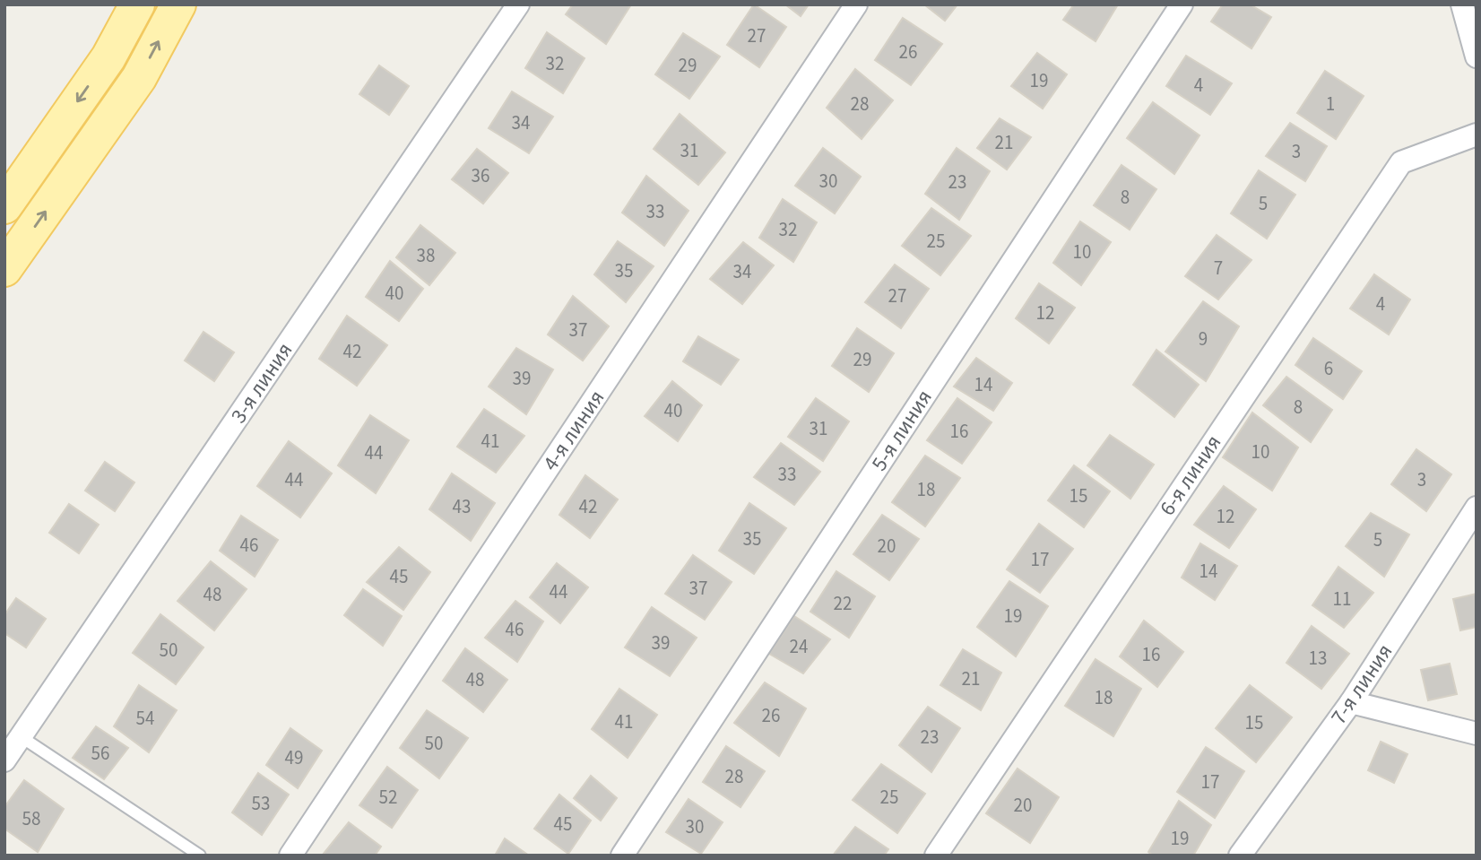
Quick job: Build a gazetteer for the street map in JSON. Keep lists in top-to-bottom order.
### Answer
{
  "streets": {
    "street": [
      "3-я линия",
      "4-я линия",
      "5-я линия",
      "6-я линия",
      "7-я линия"
    ]
  },
  "house_numbers": [
    "27",
    "26",
    "32",
    "29",
    "19",
    "4",
    "28",
    "1",
    "34",
    "21",
    "31",
    "3",
    "36",
    "30",
    "23",
    "8",
    "5",
    "33",
    "32",
    "25",
    "10",
    "38",
    "7",
    "35",
    "34",
    "40",
    "27",
    "4",
    "12",
    "37",
    "9",
    "42",
    "29",
    "6",
    "39",
    "14",
    "8",
    "40",
    "31",
    "16",
    "41",
    "10",
    "44",
    "33",
    "44",
    "3",
    "18",
    "15",
    "43",
    "42",
    "12",
    "35",
    "5",
    "46",
    "20",
    "17",
    "14",
    "45",
    "37",
    "44",
    "48",
    "11",
    "22",
    "19",
    "46",
    "39",
    "24",
    "50",
    "16",
    "13",
    "21",
    "48",
    "18",
    "26",
    "54",
    "41",
    "15",
    "23",
    "50",
    "56",
    "49",
    "28",
    "17",
    "52",
    "25",
    "53",
    "20",
    "58",
    "45",
    "30",
    "19"
  ]
}
